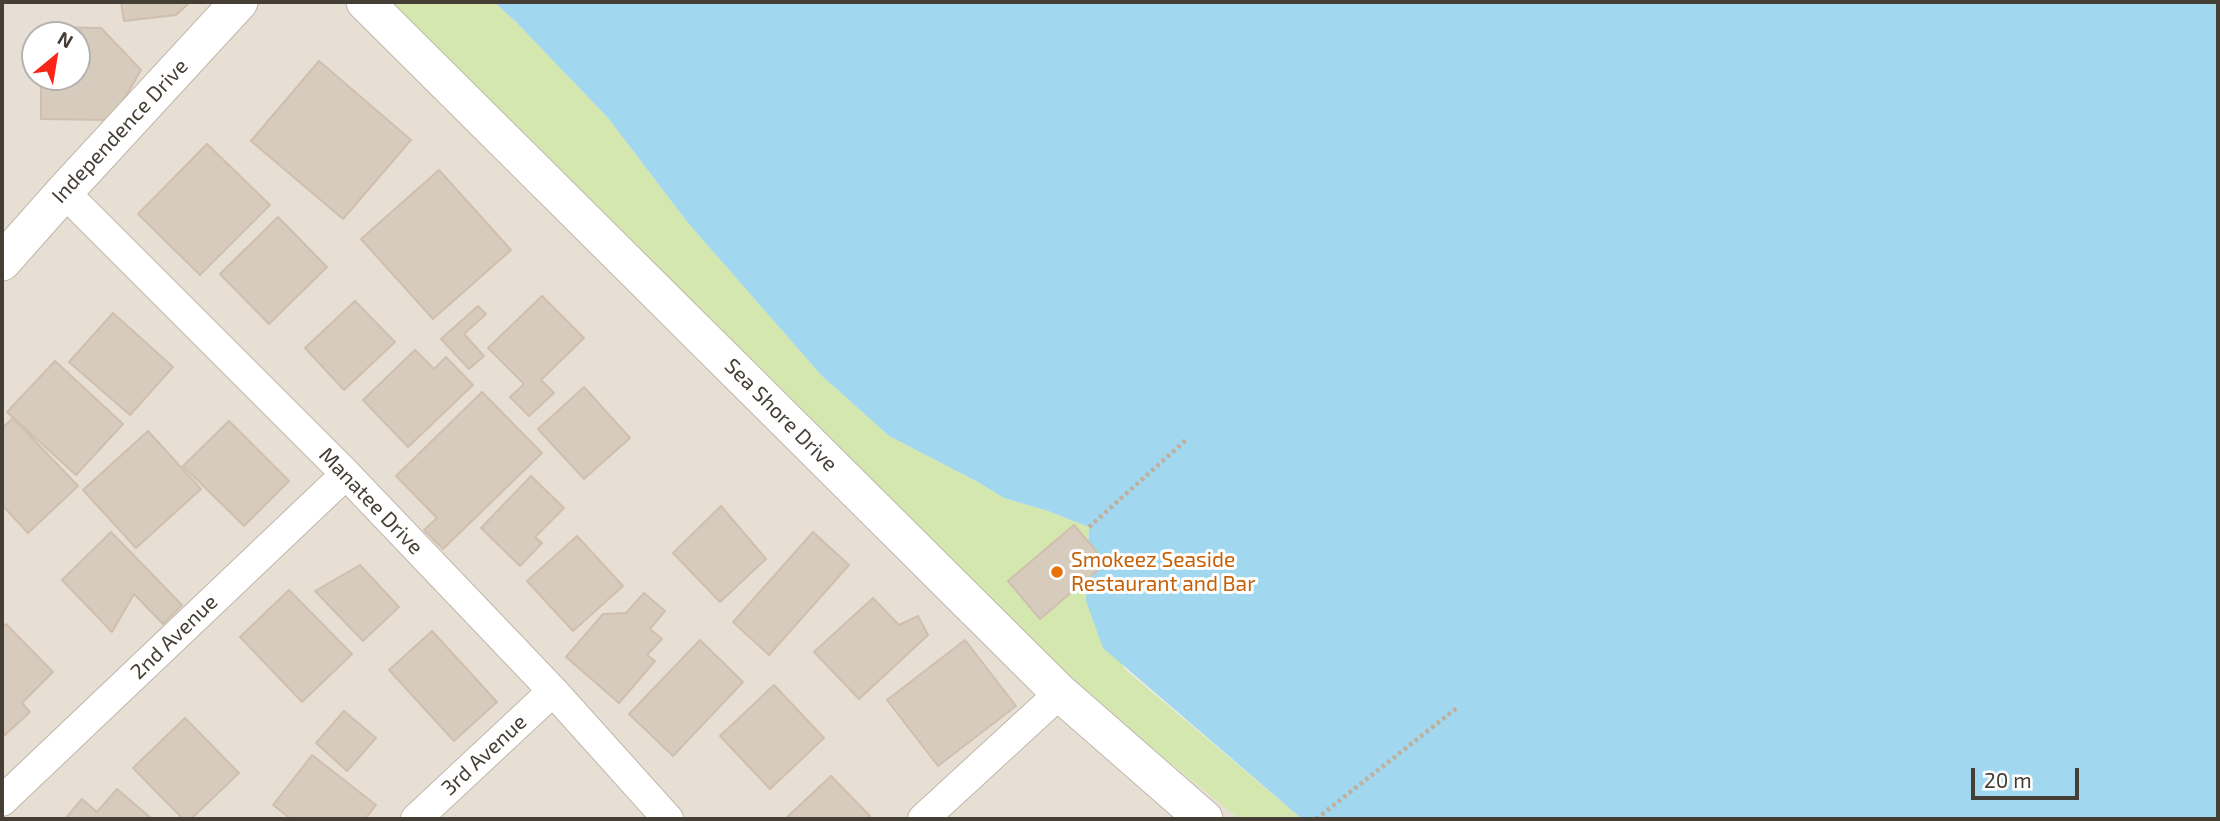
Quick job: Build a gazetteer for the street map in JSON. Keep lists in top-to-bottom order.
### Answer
{
  "streets": {
    "street": [
      "Independence Drive",
      "Sea Shore Drive",
      "Manatee Drive",
      "2nd Avenue",
      "3rd Avenue"
    ]
  },
  "crossings": [
    ["Independence Drive", "Manatee Drive"],
    ["Manatee Drive", "2nd Avenue"],
    ["Manatee Drive", "3rd Avenue"]
  ],
  "places": ["Smokeez Seaside Restaurant and Bar"],
  "scale_bar": "20 m",
  "north": "top right"
}
